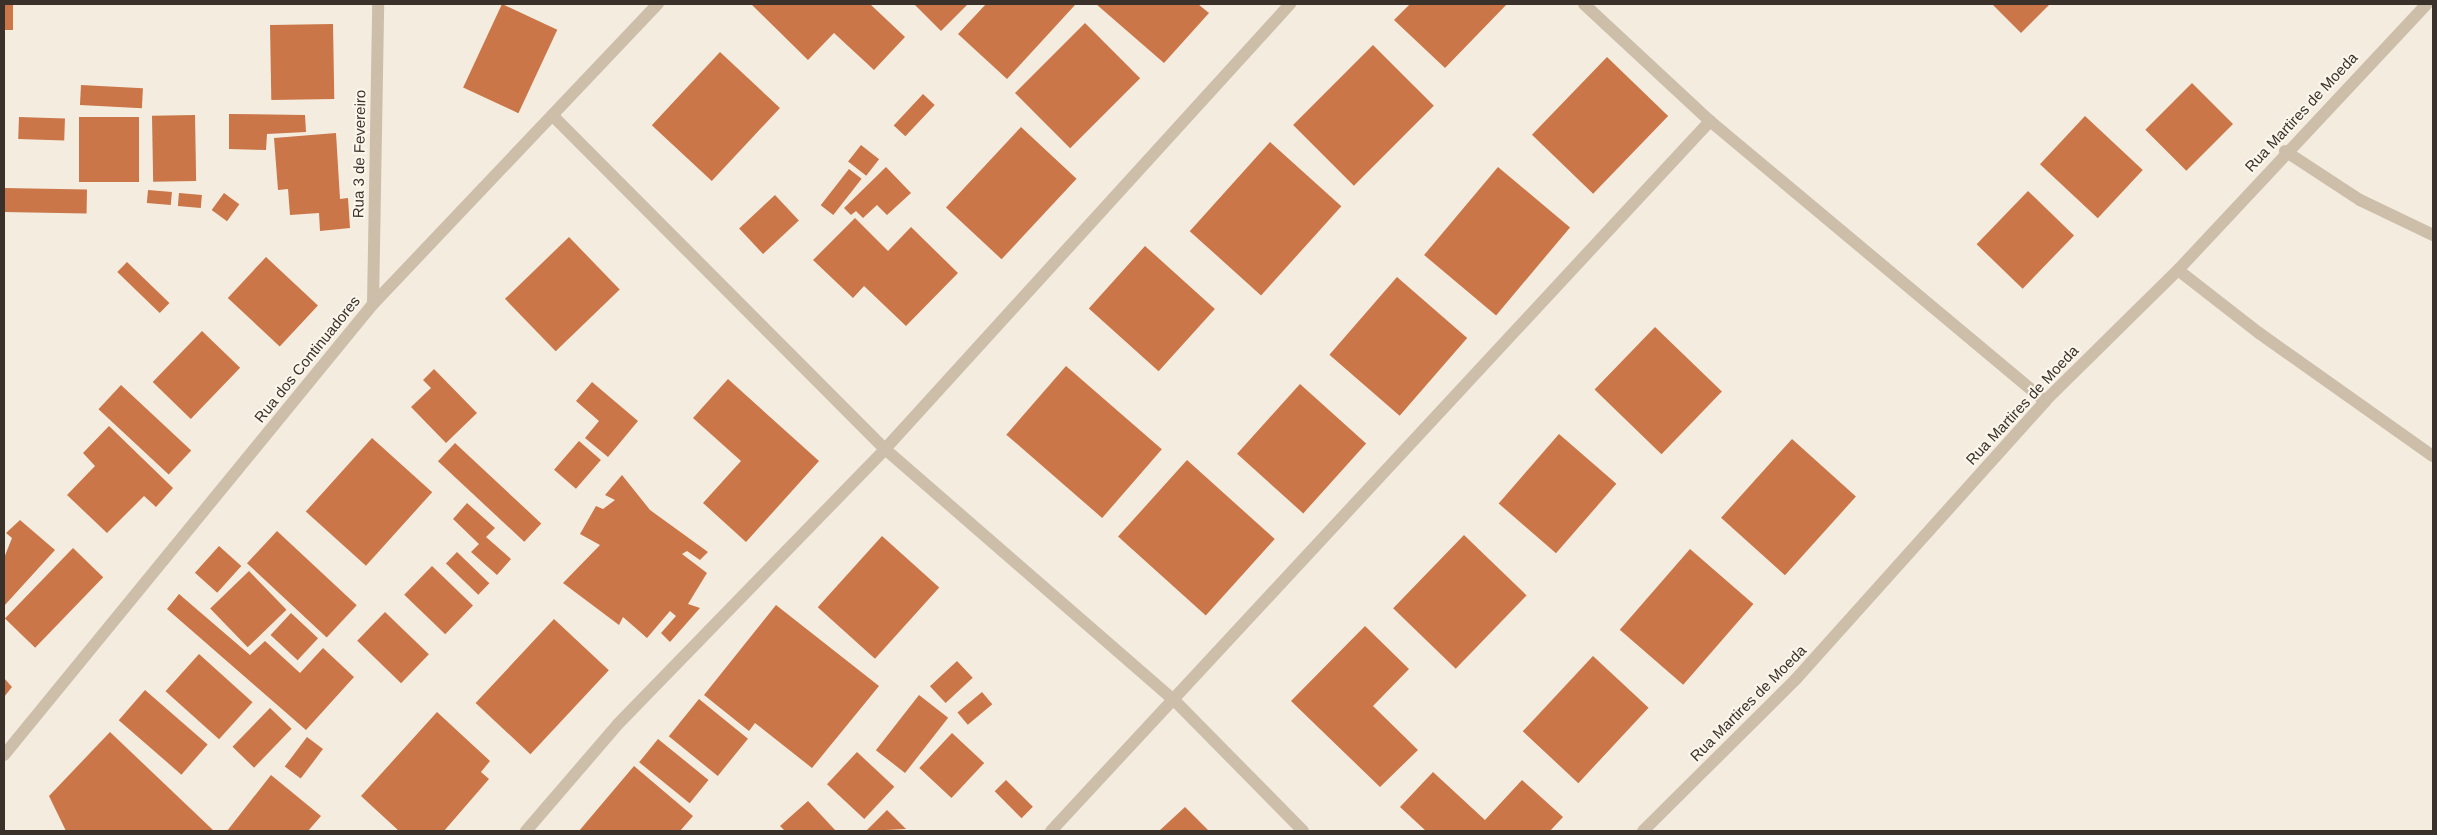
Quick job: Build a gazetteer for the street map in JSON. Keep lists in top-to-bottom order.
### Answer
{
  "streets": {
    "street": ["Rua Martires de Moeda", "Rua 3 de Fevereiro", "Rua dos Continuadores"]
  },
  "crossings": [
    ["Rua 3 de Fevereiro", "Rua dos Continuadores"]
  ]
}
